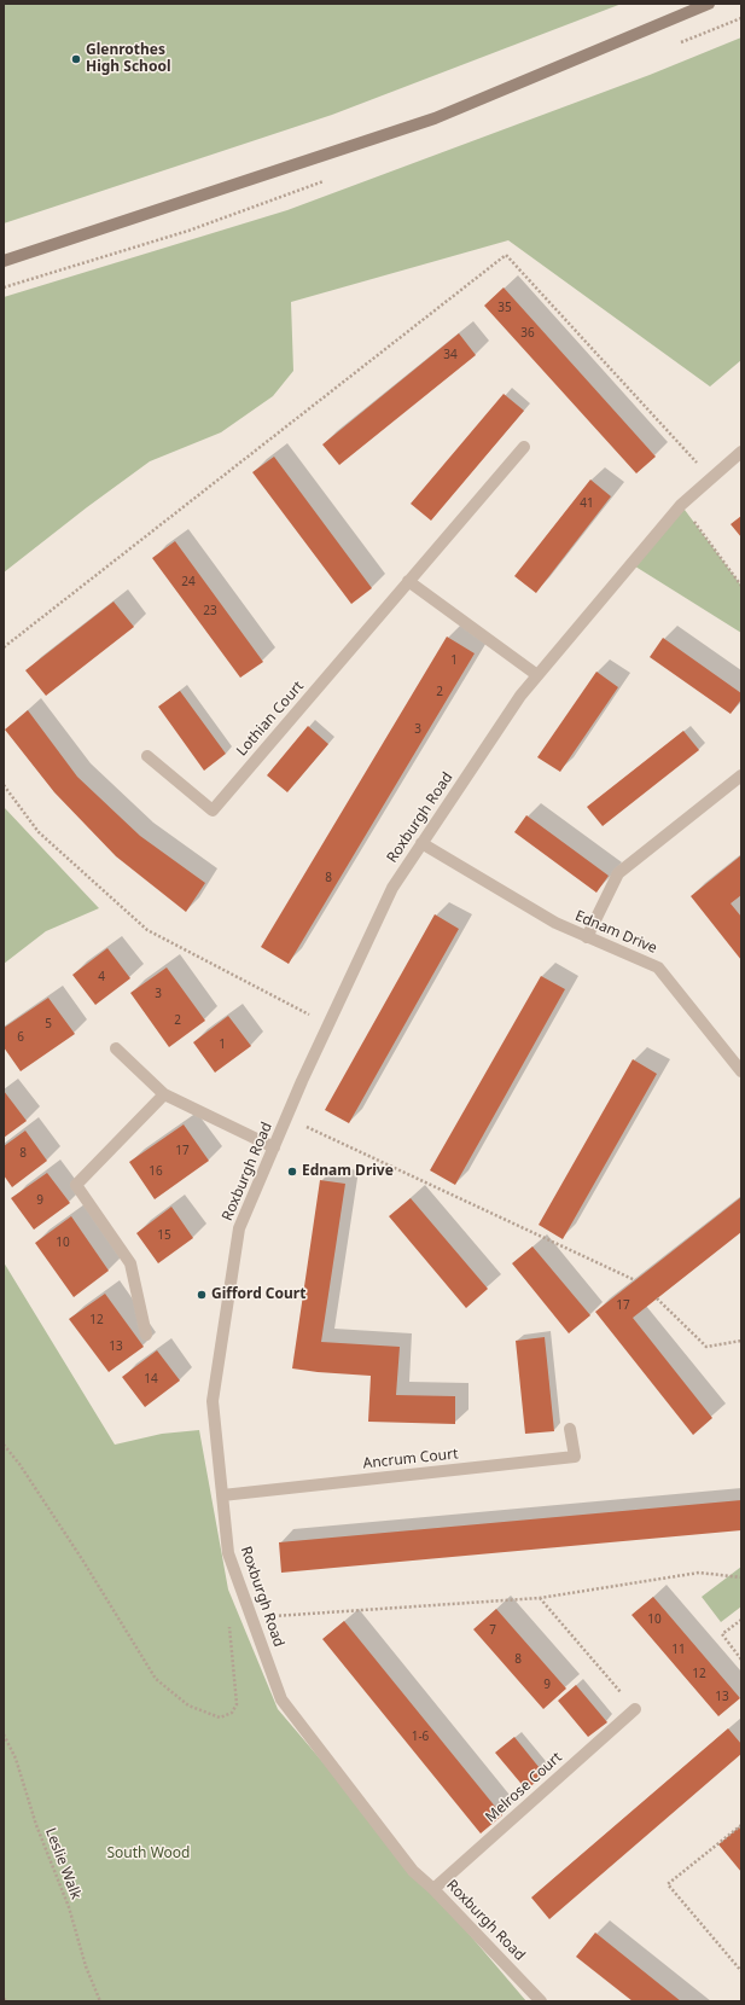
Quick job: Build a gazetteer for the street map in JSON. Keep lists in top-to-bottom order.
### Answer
{
  "streets": {
    "street": [
      "Lothian Court",
      "Roxburgh Road",
      "Ednam Drive",
      "Ancrum Court",
      "Melrose Court"
    ],
    "path": ["Leslie Walk"]
  },
  "crossings": [
    ["Roxburgh Road", "Ednam Drive"],
    ["Roxburgh Road", "Ancrum Court"],
    ["Roxburgh Road", "Melrose Court"]
  ],
  "parks": ["South Wood"],
  "places": ["Glenrothes High School", "Ednam Drive", "Gifford Court"],
  "house_numbers": [
    "35",
    "36",
    "34",
    "41",
    "24",
    "23",
    "1",
    "2",
    "3",
    "8",
    "4",
    "3",
    "2",
    "5",
    "6",
    "1",
    "17",
    "8",
    "16",
    "9",
    "15",
    "10",
    "17",
    "12",
    "13",
    "14",
    "10",
    "7",
    "11",
    "8",
    "12",
    "9",
    "13",
    "1-6"
  ]
}
